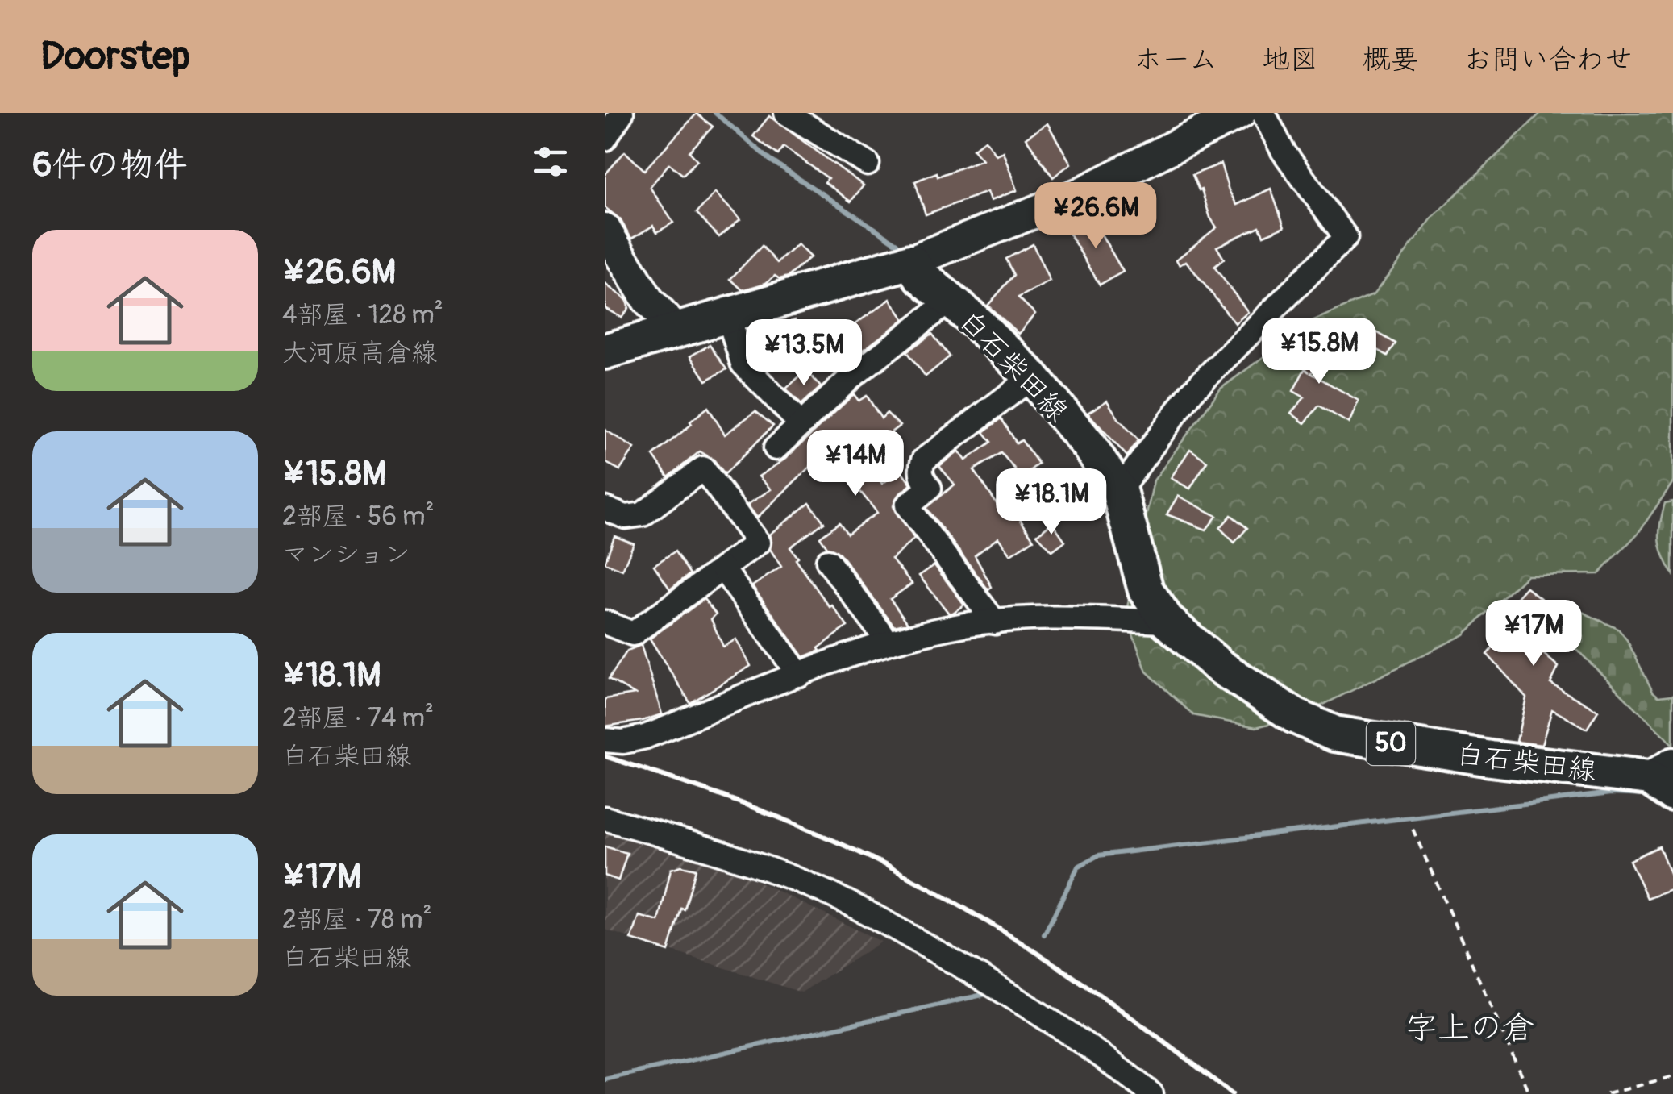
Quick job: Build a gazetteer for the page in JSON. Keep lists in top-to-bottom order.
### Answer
{
  "streets": {
    "main road": ["白石柴田線", "50"]
  },
  "districts": ["字上の倉"],
  "page": {
    "header": "Doorstep",
    "nav": [
      "ホーム",
      "地図",
      "概要",
      "お問い合わせ"
    ],
    "heading": "6件の物件",
    "price": [
      "¥26.6M",
      "¥15.8M",
      "¥13.5M",
      "¥14M",
      "¥18.1M",
      "¥17M"
    ],
    "list": [
      {
        "name": "¥26.6M",
        "note": "4部屋 · 128 m² · 大河原高倉線"
      },
      {
        "name": "¥15.8M",
        "note": "2部屋 · 56 m² · マンション"
      },
      {
        "name": "¥18.1M",
        "note": "2部屋 · 74 m² · 白石柴田線"
      },
      {
        "name": "¥17M",
        "note": "2部屋 · 78 m² · 白石柴田線"
      }
    ]
  }
}
